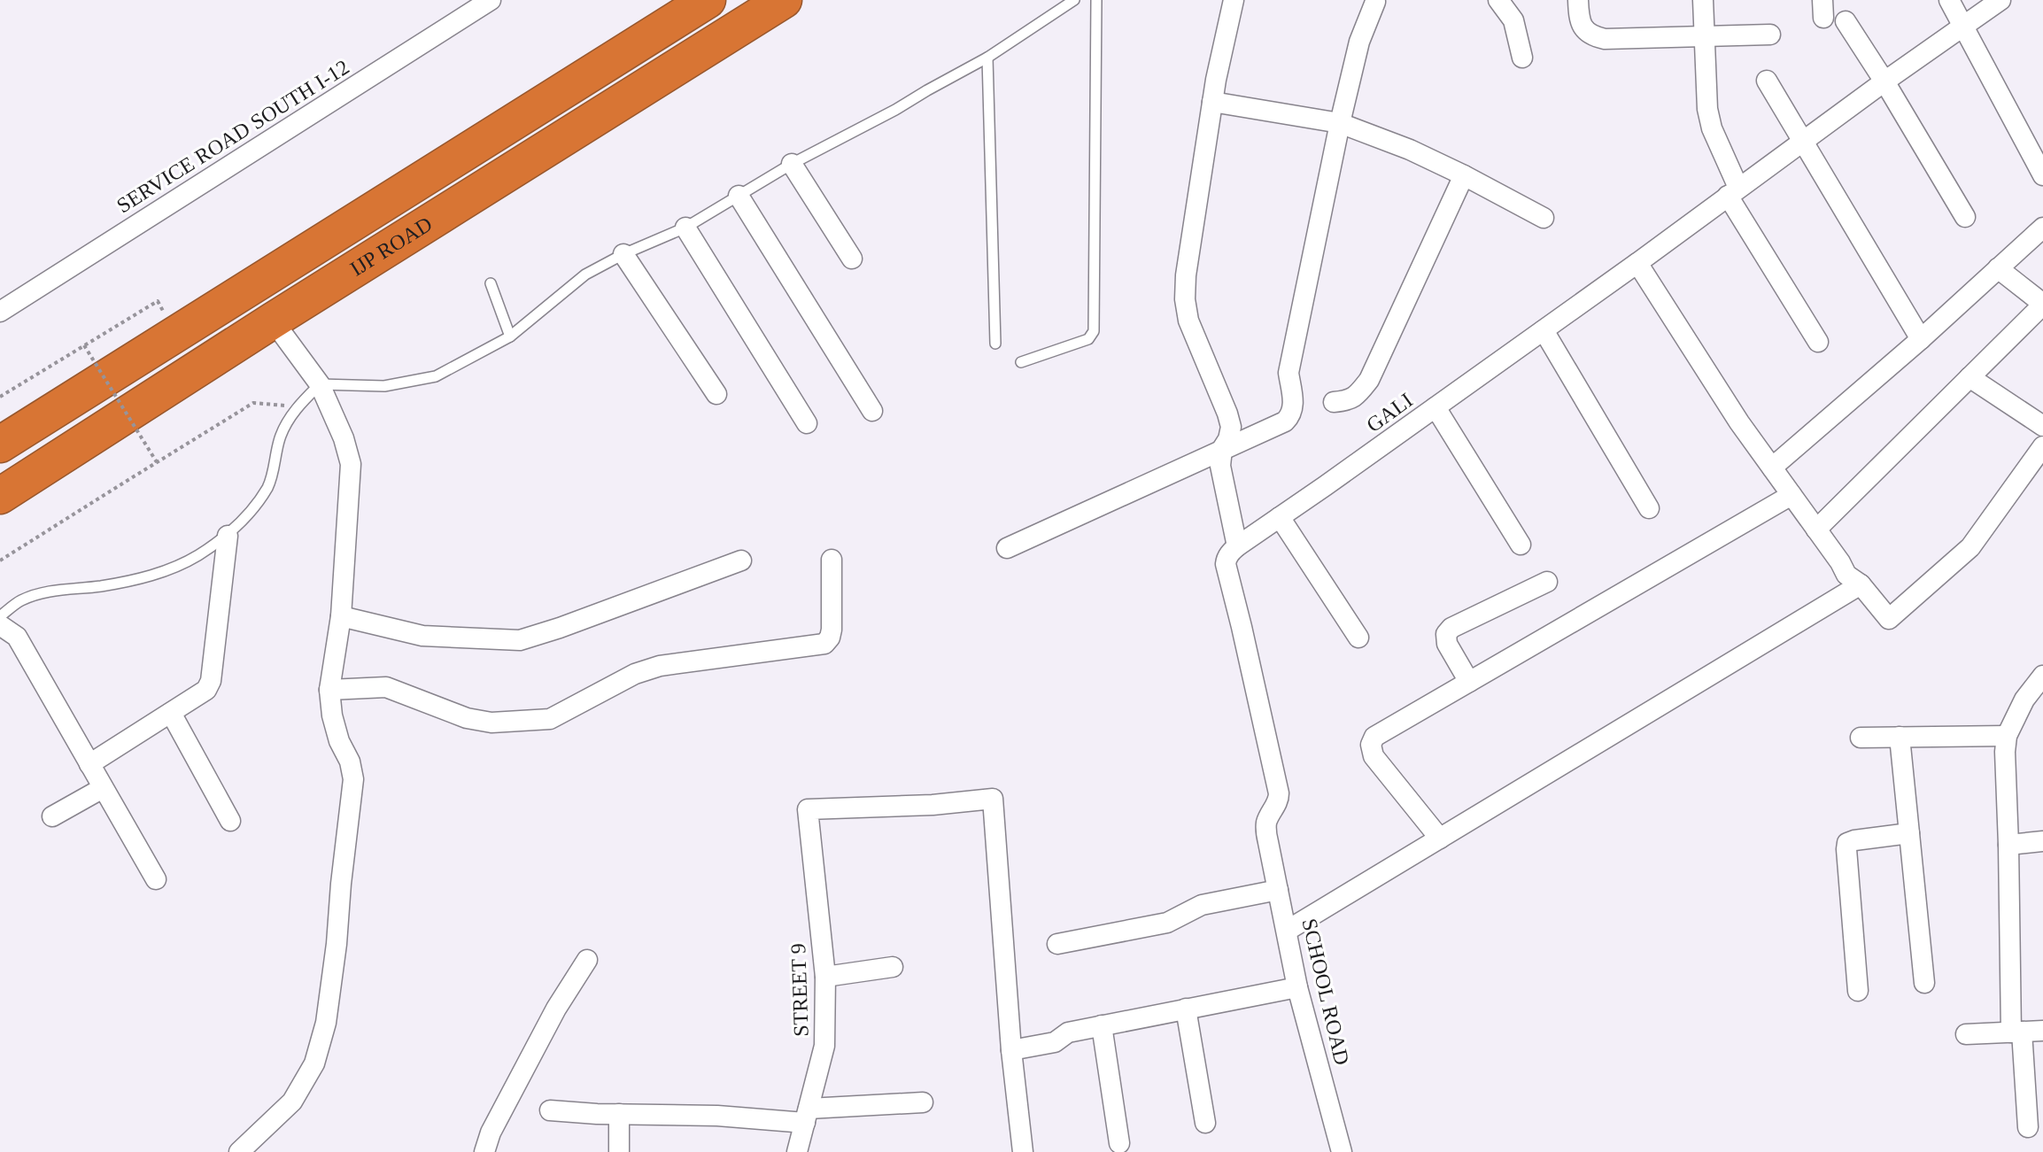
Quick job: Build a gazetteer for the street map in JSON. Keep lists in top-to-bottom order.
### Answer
{
  "streets": {
    "highway": ["IJP ROAD"],
    "street": [
      "SERVICE ROAD SOUTH I-12",
      "GALI",
      "STREET 9",
      "SCHOOL ROAD"
    ]
  },
  "crossings": [
    ["GALI", "SCHOOL ROAD"]
  ]
}
